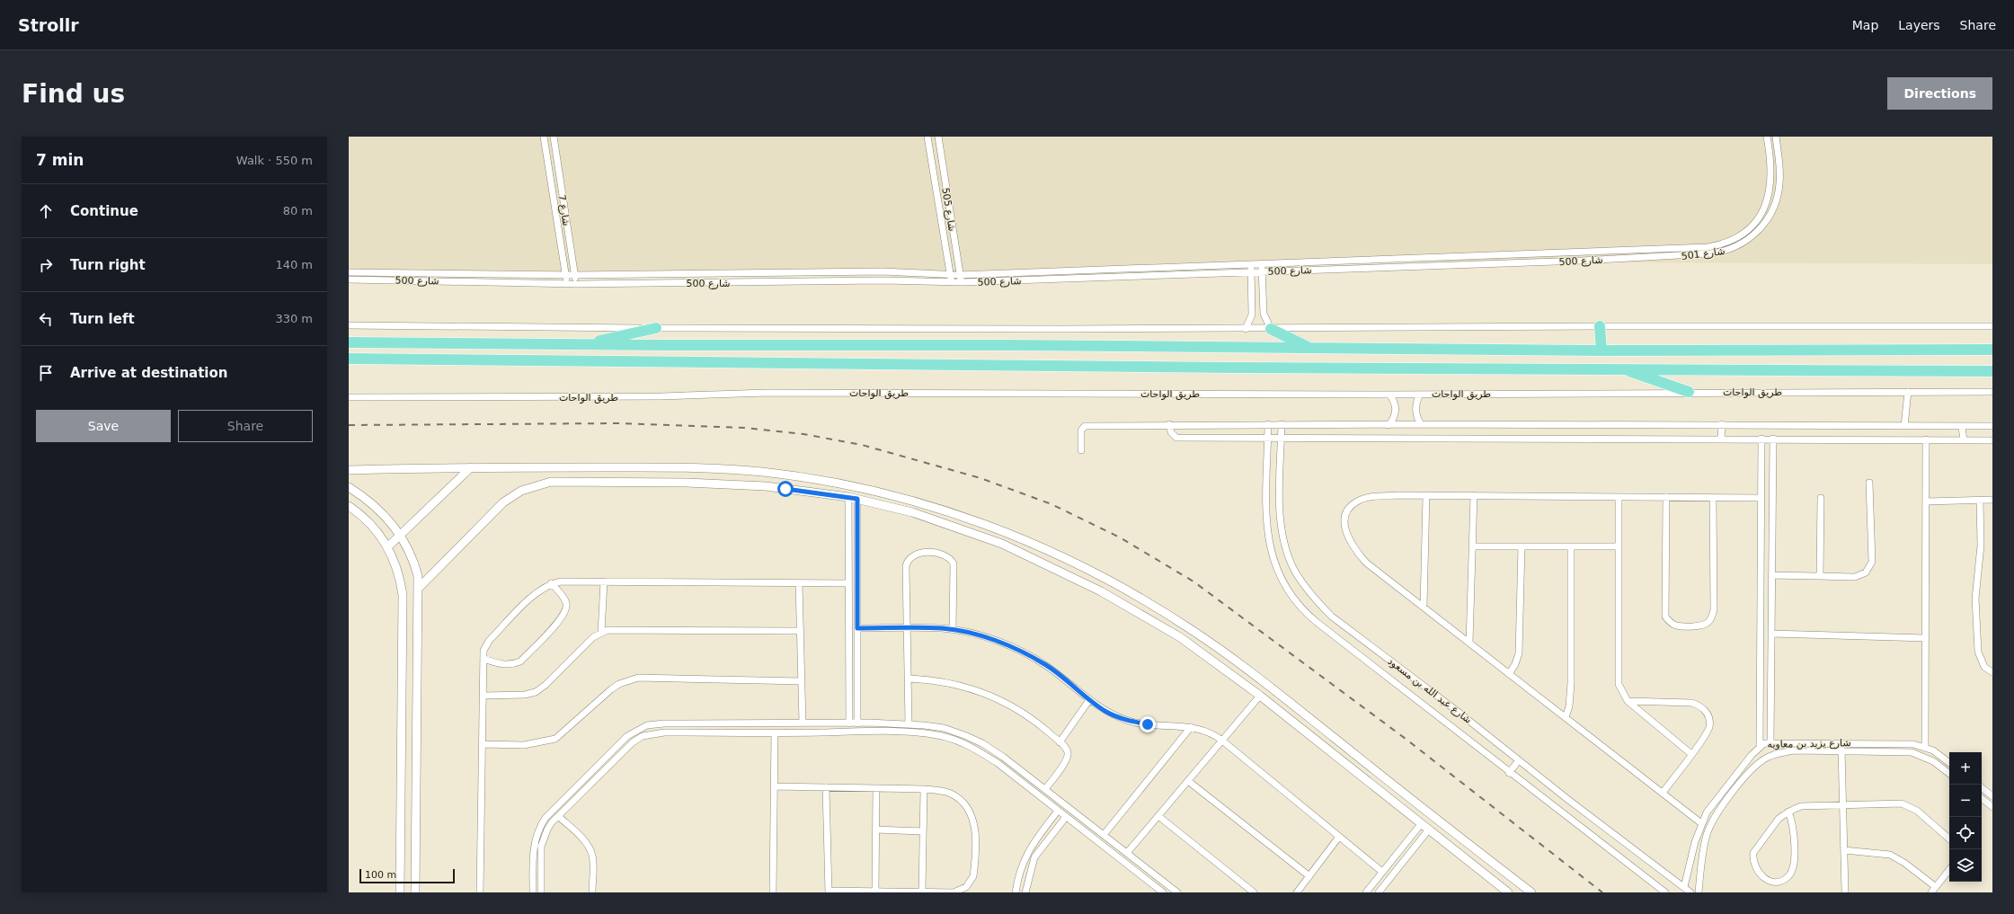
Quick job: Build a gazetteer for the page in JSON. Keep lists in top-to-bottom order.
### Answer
{
  "streets": {
    "street": [
      "شارع 505",
      "شارع 7",
      "شارع 501",
      "شارع 500",
      "طريق الواحات",
      "شارع عبد الله بن مسعود",
      "شارع يزيد بن معاويه"
    ]
  },
  "crossings": [
    ["شارع 505", "شارع 500"],
    ["شارع 7", "شارع 500"],
    ["شارع 501", "شارع 500"],
    ["شارع عبد الله بن مسعود", "شارع يزيد بن معاويه"]
  ],
  "scale_bar": "100 m",
  "page": {
    "header": "Strollr",
    "nav": ["Map", "Layers", "Share"],
    "buttons": [
      "Directions",
      ["Save", "Share"]
    ],
    "title": "Find us",
    "heading": ["7 min", "Walk · 550 m"],
    "list": [
      ["Continue", "80 m"],
      ["Turn right", "140 m"],
      ["Turn left", "330 m"],
      "Arrive at destination"
    ],
    "map_buttons": ["+", "−"],
    "scale": "100 m"
  }
}
